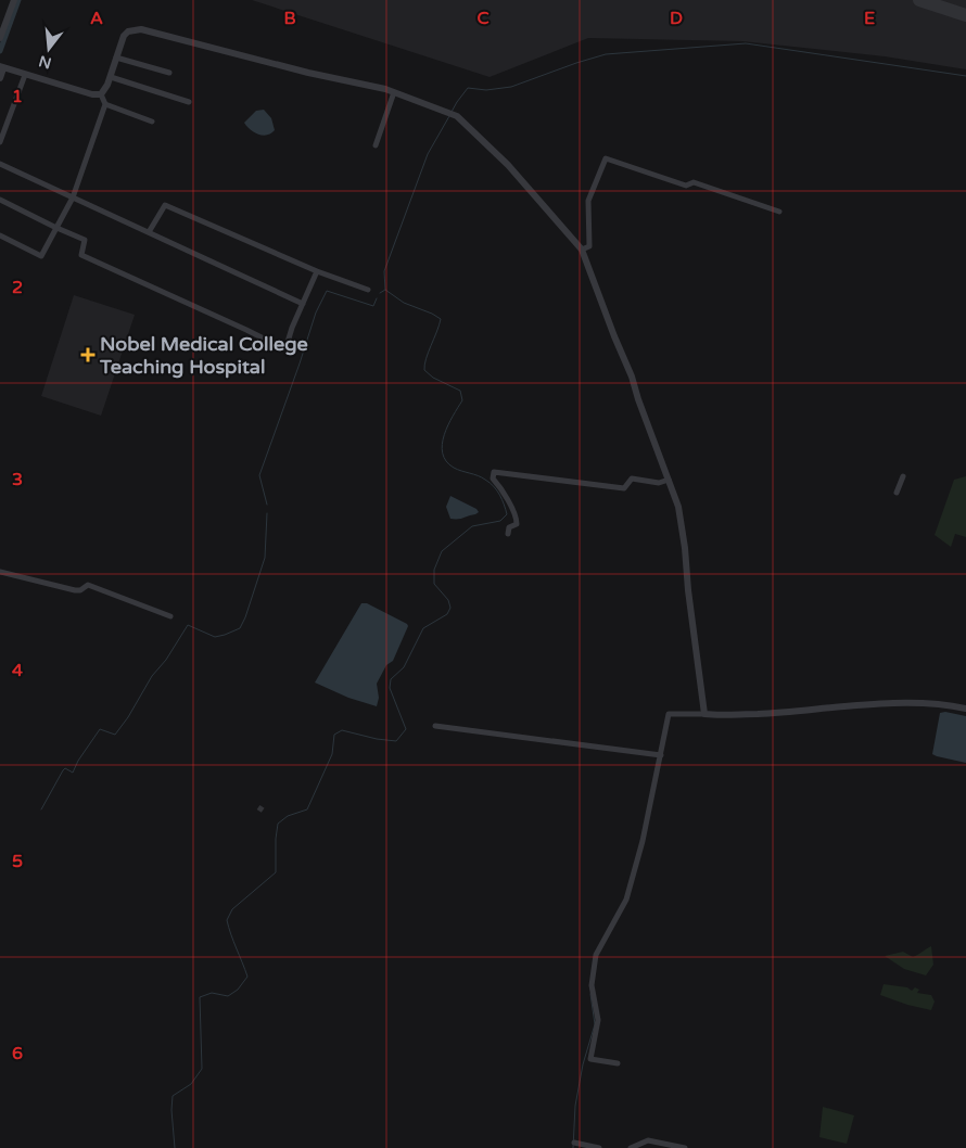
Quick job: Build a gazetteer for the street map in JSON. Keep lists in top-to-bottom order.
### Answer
{
  "places": {
    "health": ["Nobel Medical College Teaching Hospital"]
  },
  "north": "bottom",
  "grid": {
    "columns": [
      "A",
      "B",
      "C",
      "D",
      "E"
    ],
    "rows": [
      "1",
      "2",
      "3",
      "4",
      "5",
      "6"
    ]
  }
}
